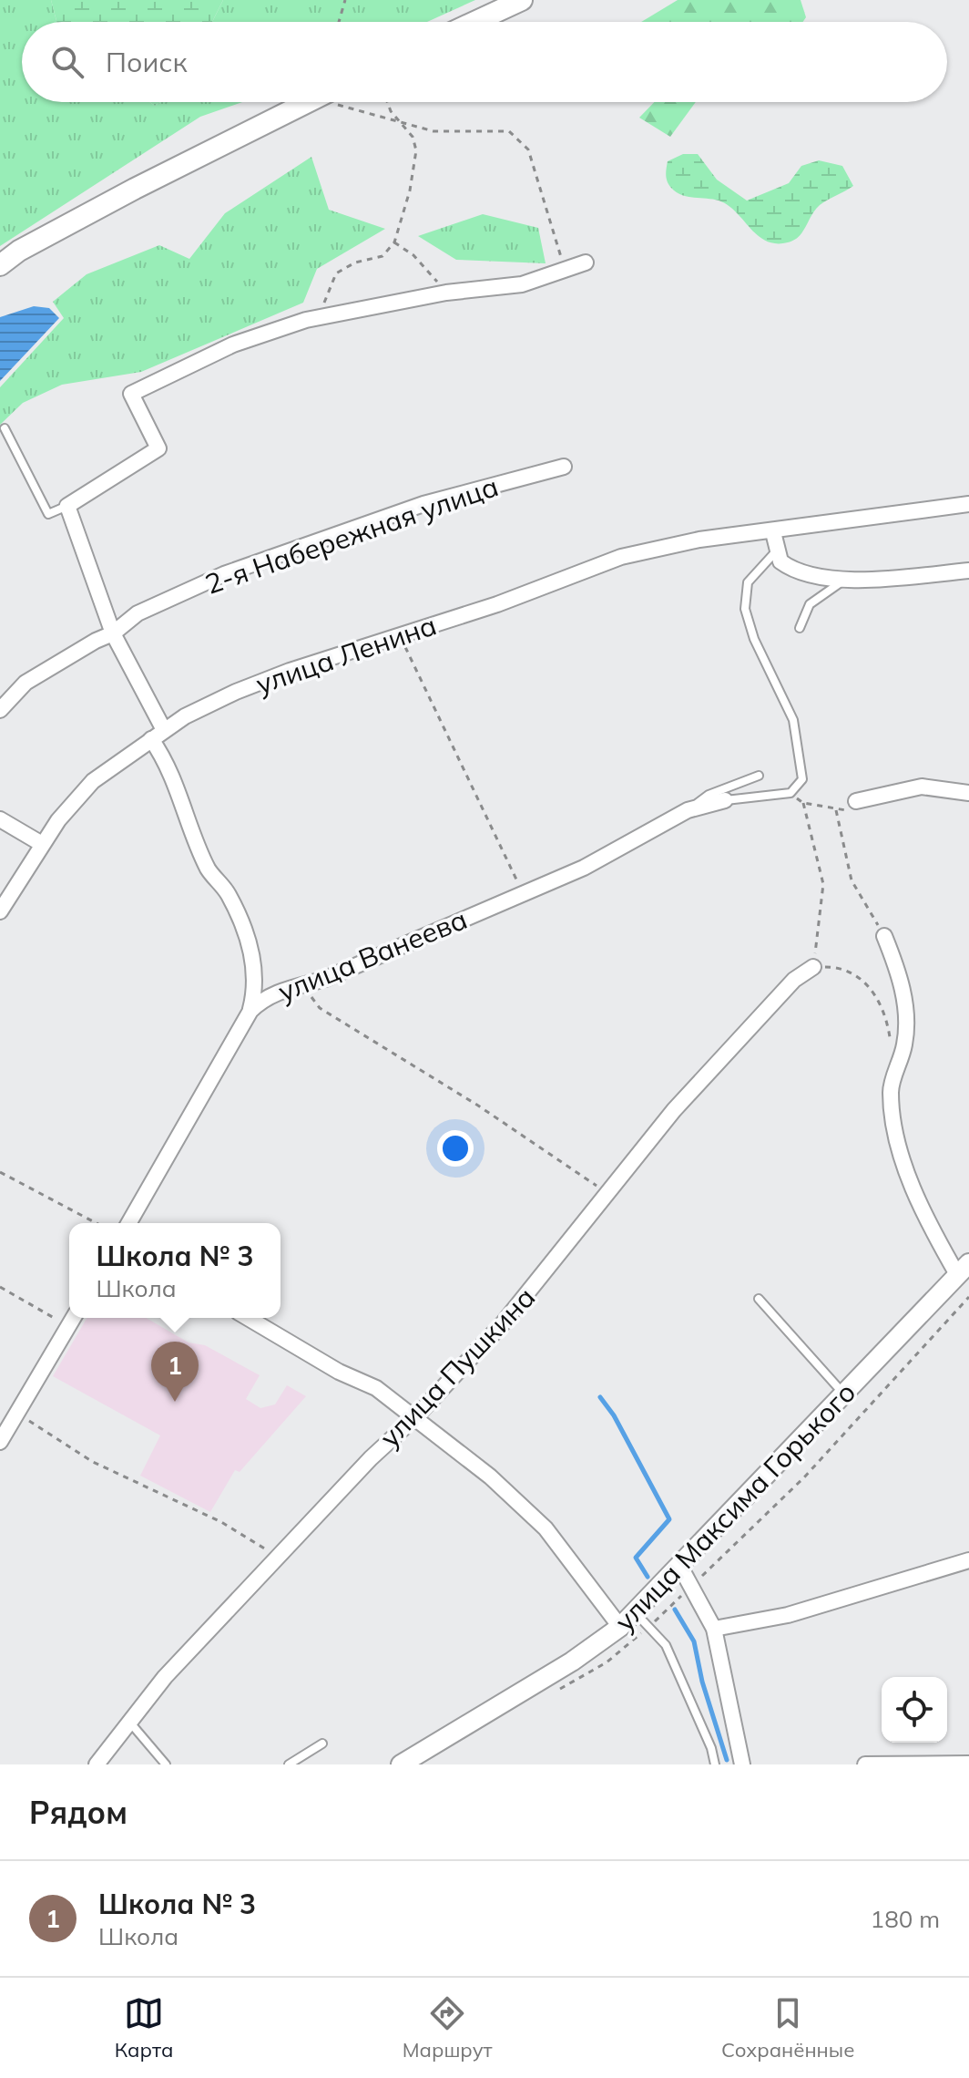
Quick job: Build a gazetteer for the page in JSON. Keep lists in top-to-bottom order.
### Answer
{
  "streets": {
    "street": [
      "2-я Набережная улица",
      "улица Ленина",
      "улица Ванеева",
      "улица Пушкина",
      "улица Максима Горького"
    ]
  },
  "page": {
    "search": "Поиск",
    "popup": ["Школа № 3", "Школа"],
    "pins": "1",
    "heading": "Рядом",
    "list": [
      {
        "mark": "1",
        "name": "Школа № 3",
        "note": "Школа",
        "value": "180 m"
      }
    ],
    "nav": ["Карта", "Маршрут", "Сохранённые"]
  }
}
